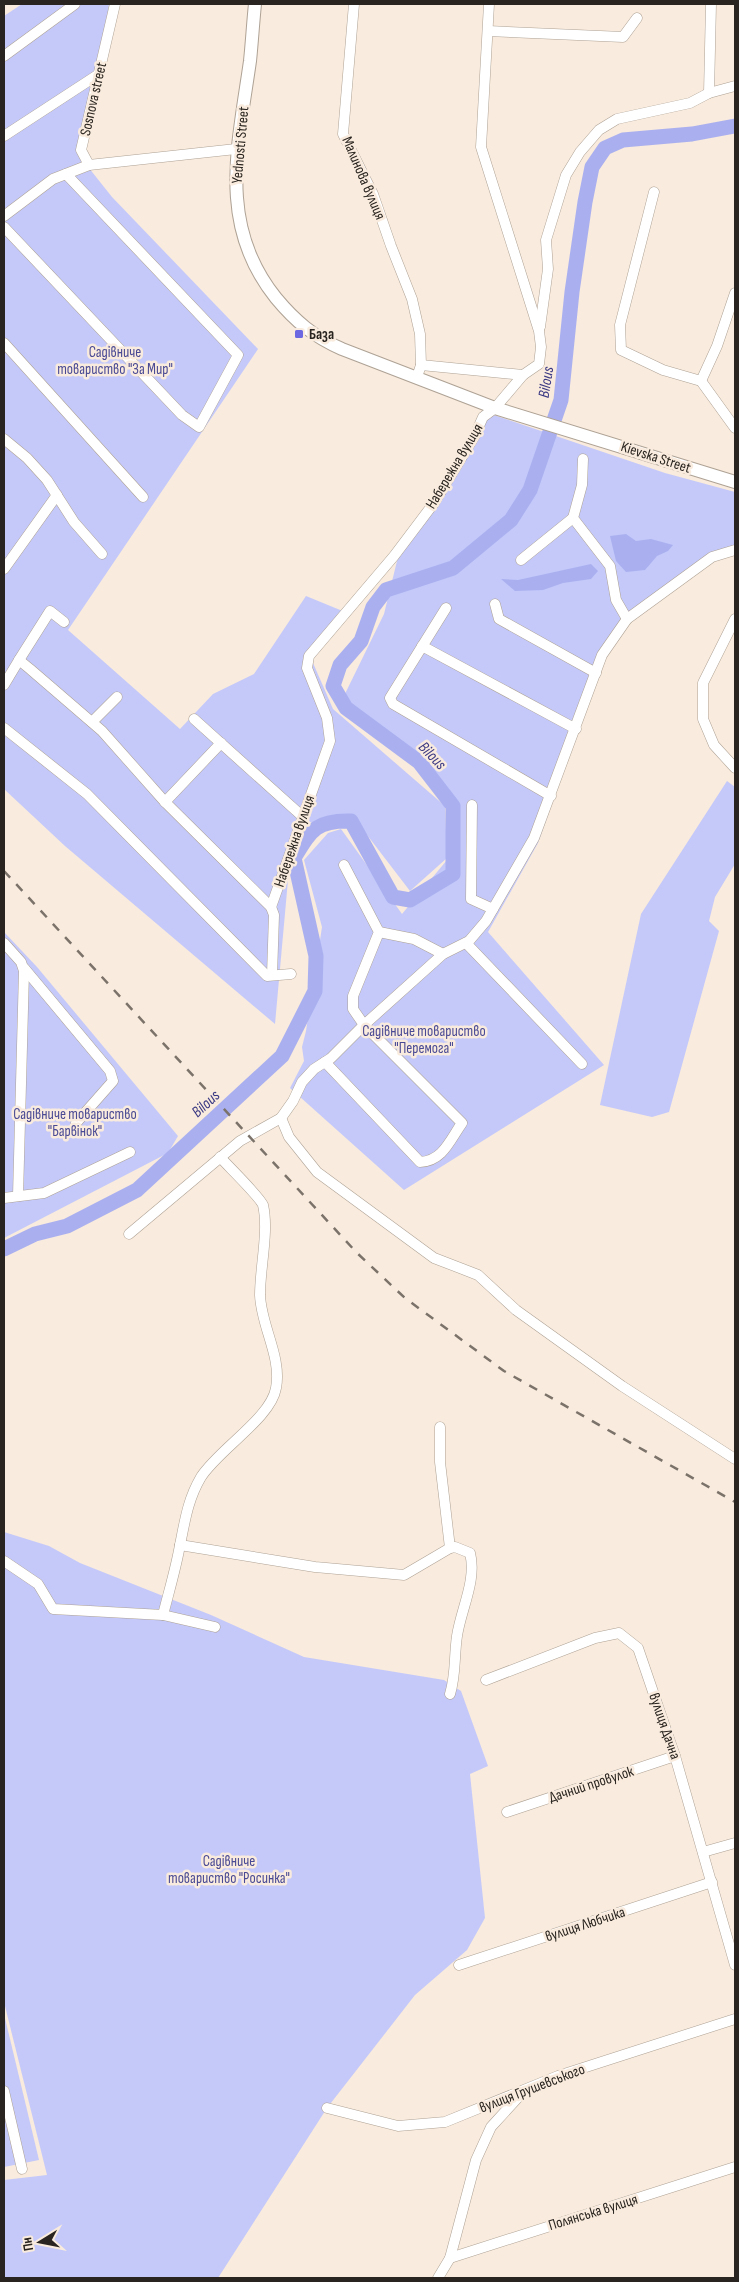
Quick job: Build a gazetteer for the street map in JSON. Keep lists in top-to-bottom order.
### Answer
{
  "streets": {
    "main road": ["Yednosti Street", "Kievska Street"],
    "street": [
      "Sosnova street",
      "Малинова вулиця",
      "Набережна вулиця",
      "вулиця Дачна",
      "Дачний провулок",
      "вулиця Любчика",
      "вулиця Грушевського",
      "Полянська вулиця"
    ]
  },
  "crossings": [
    ["Yednosti Street", "Малинова вулиця"],
    ["Yednosti Street", "Kievska Street"],
    ["Yednosti Street", "Набережна вулиця"],
    ["вулиця Дачна", "Дачний провулок"],
    ["вулиця Дачна", "вулиця Любчика"]
  ],
  "water": ["Bilous"],
  "parks": [
    "Садівниче товариство \"За Мир\"",
    "Садівниче товариство \"Перемога\"",
    "Садівниче товариство \"Барвінок\"",
    "Садівниче товариство \"Росинка\""
  ],
  "places": {
    "transit": ["База"]
  },
  "north": "left"
}
